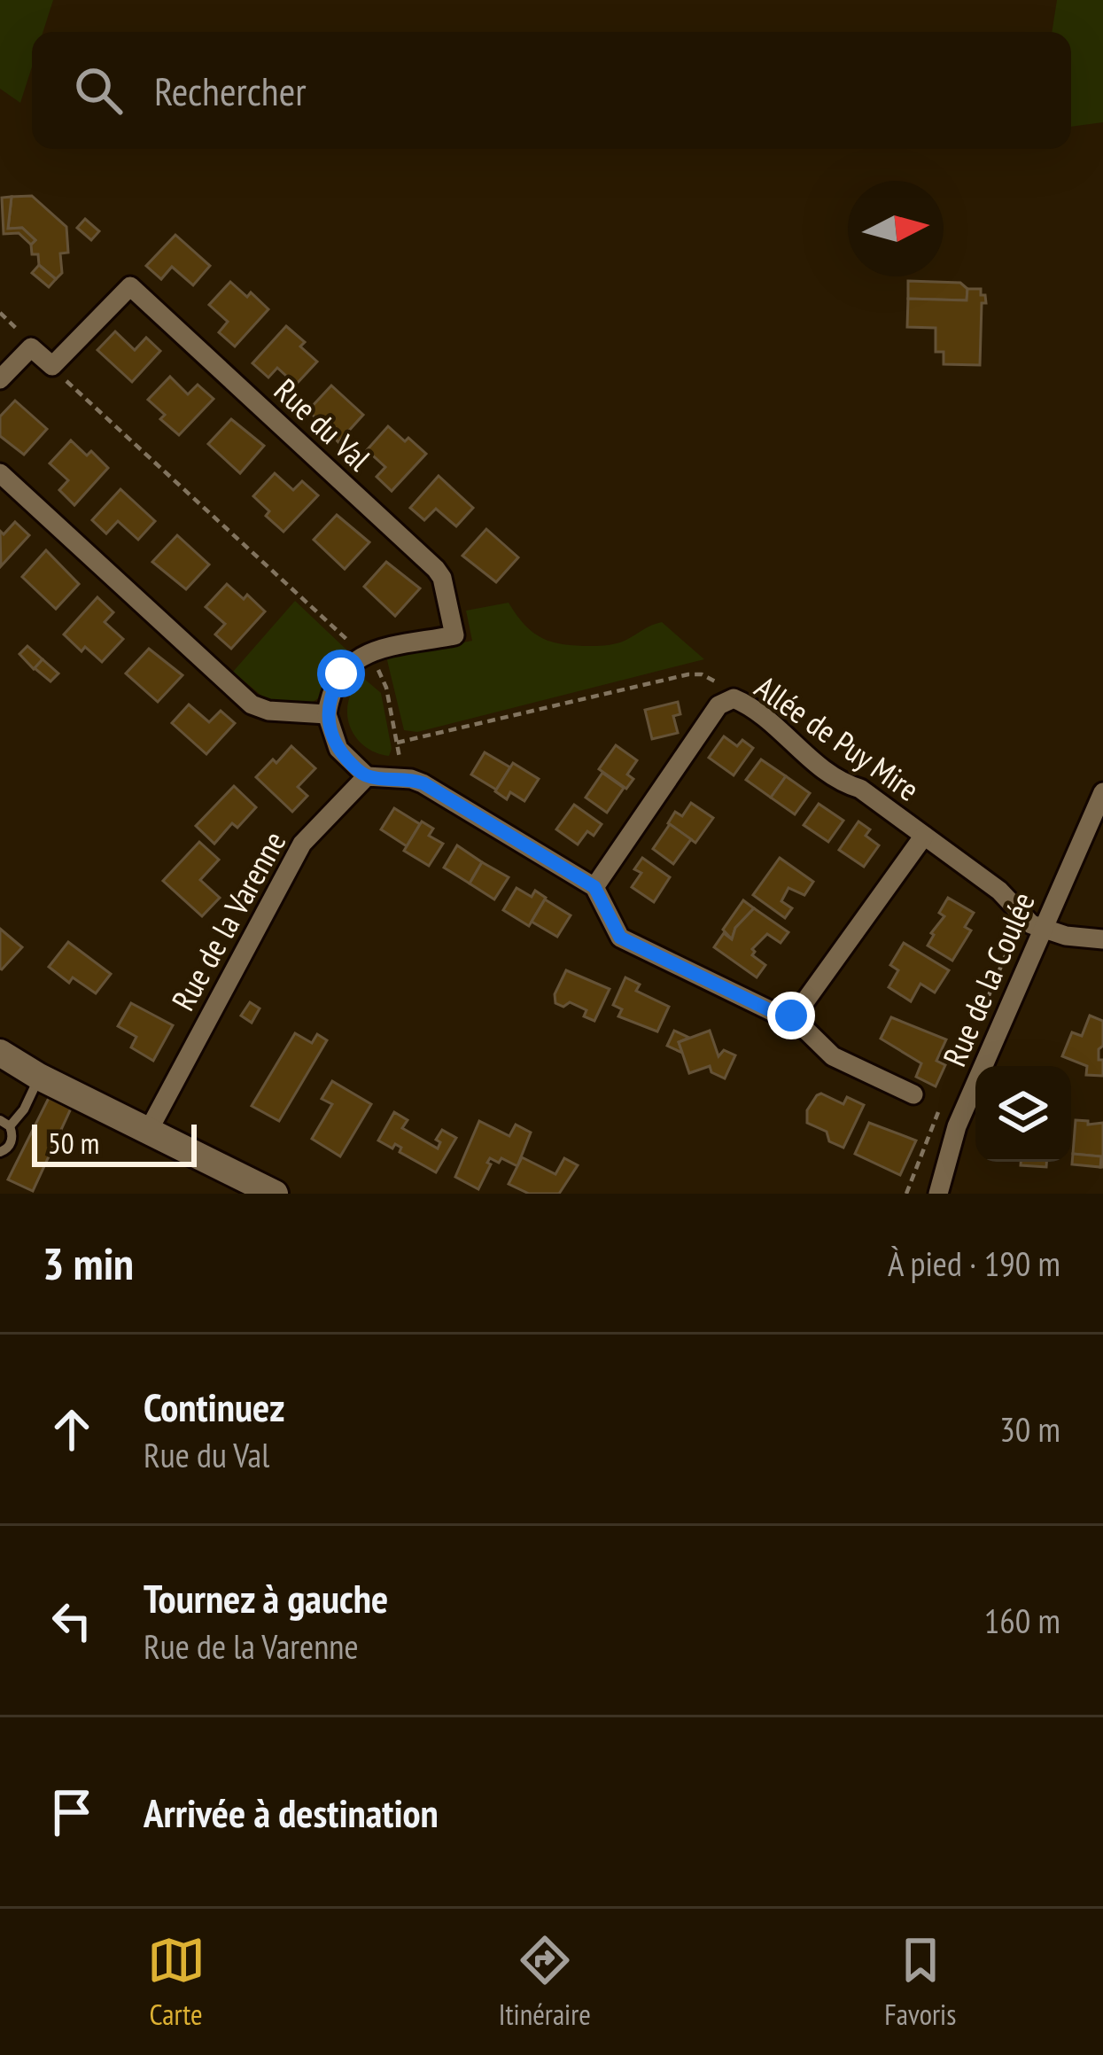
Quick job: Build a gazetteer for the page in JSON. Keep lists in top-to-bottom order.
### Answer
{
  "streets": {
    "street": [
      "Rue du Val",
      "Allée de Puy Mire",
      "Rue de la Varenne",
      "Rue de la Coulée"
    ]
  },
  "crossings": [
    ["Allée de Puy Mire", "Rue de la Coulée"]
  ],
  "scale_bar": "50 m",
  "north": "right",
  "page": {
    "search": "Rechercher",
    "scale": "50 m",
    "heading": ["3 min", "À pied · 190 m"],
    "list": [
      ["Continuez", "Rue du Val", "30 m"],
      ["Tournez à gauche", "Rue de la Varenne", "160 m"],
      "Arrivée à destination"
    ],
    "nav": ["Carte", "Itinéraire", "Favoris"]
  }
}
